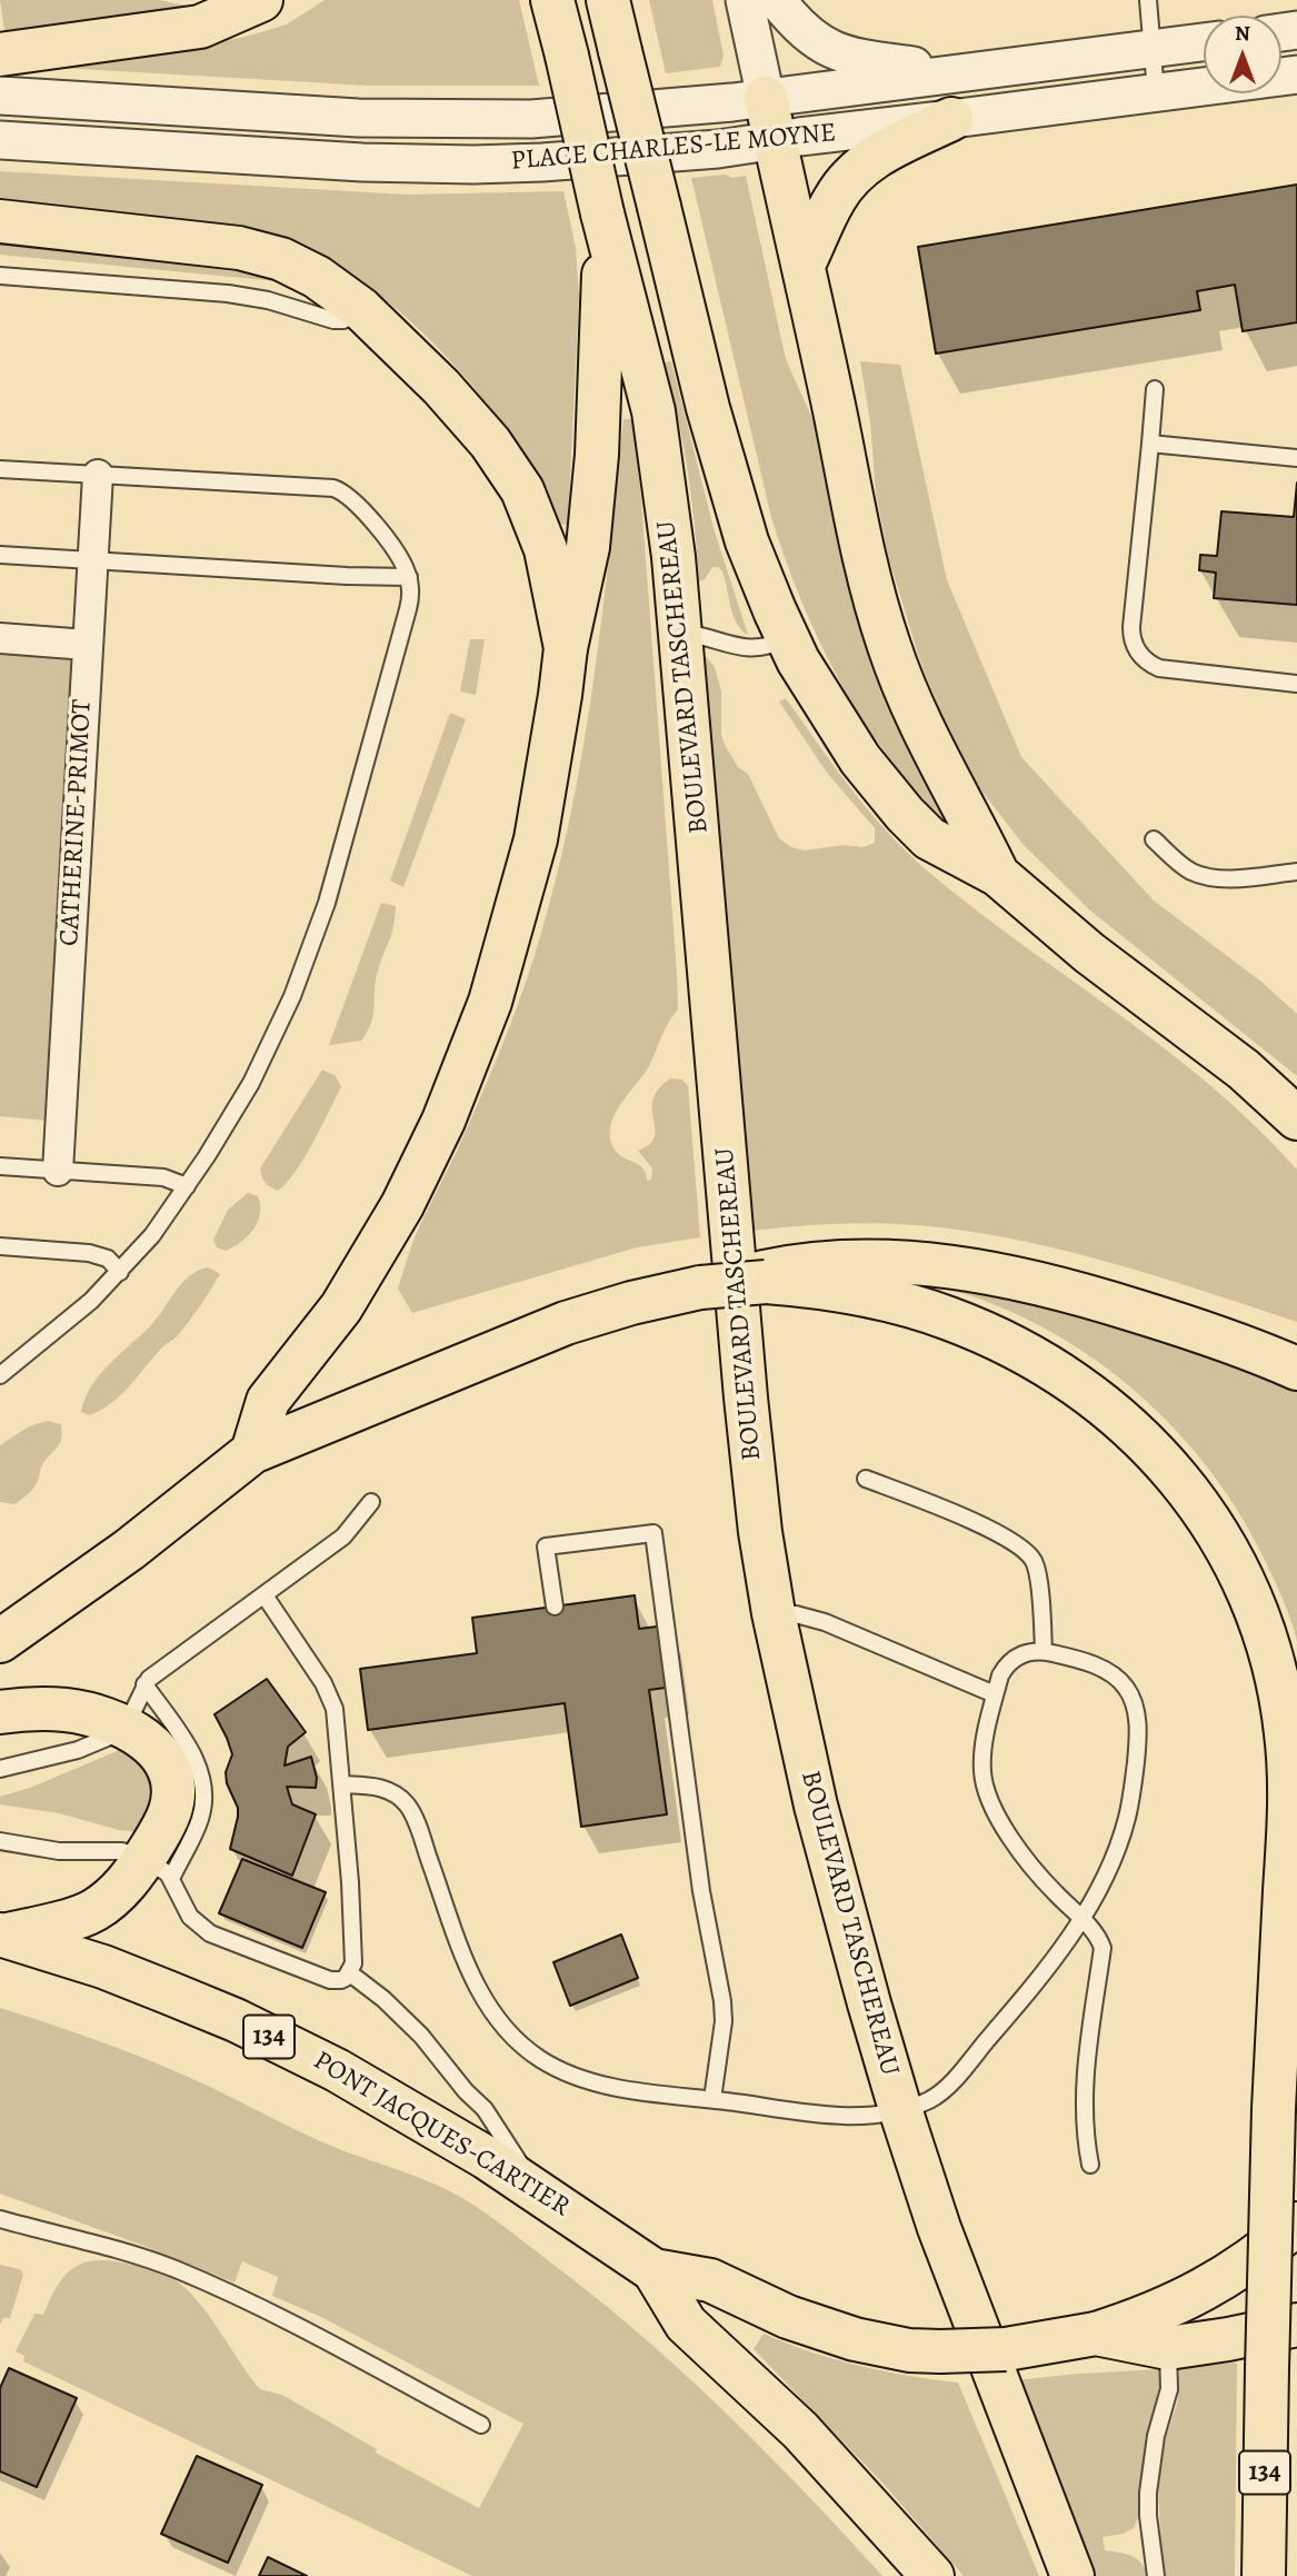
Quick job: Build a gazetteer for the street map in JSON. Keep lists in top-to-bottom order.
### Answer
{
  "streets": {
    "main road": ["BOULEVARD TASCHEREAU", "134", "PONT JACQUES-CARTIER"],
    "street": ["PLACE CHARLES-LE MOYNE", "CATHERINE-PRIMOT"]
  },
  "north": "top"
}
